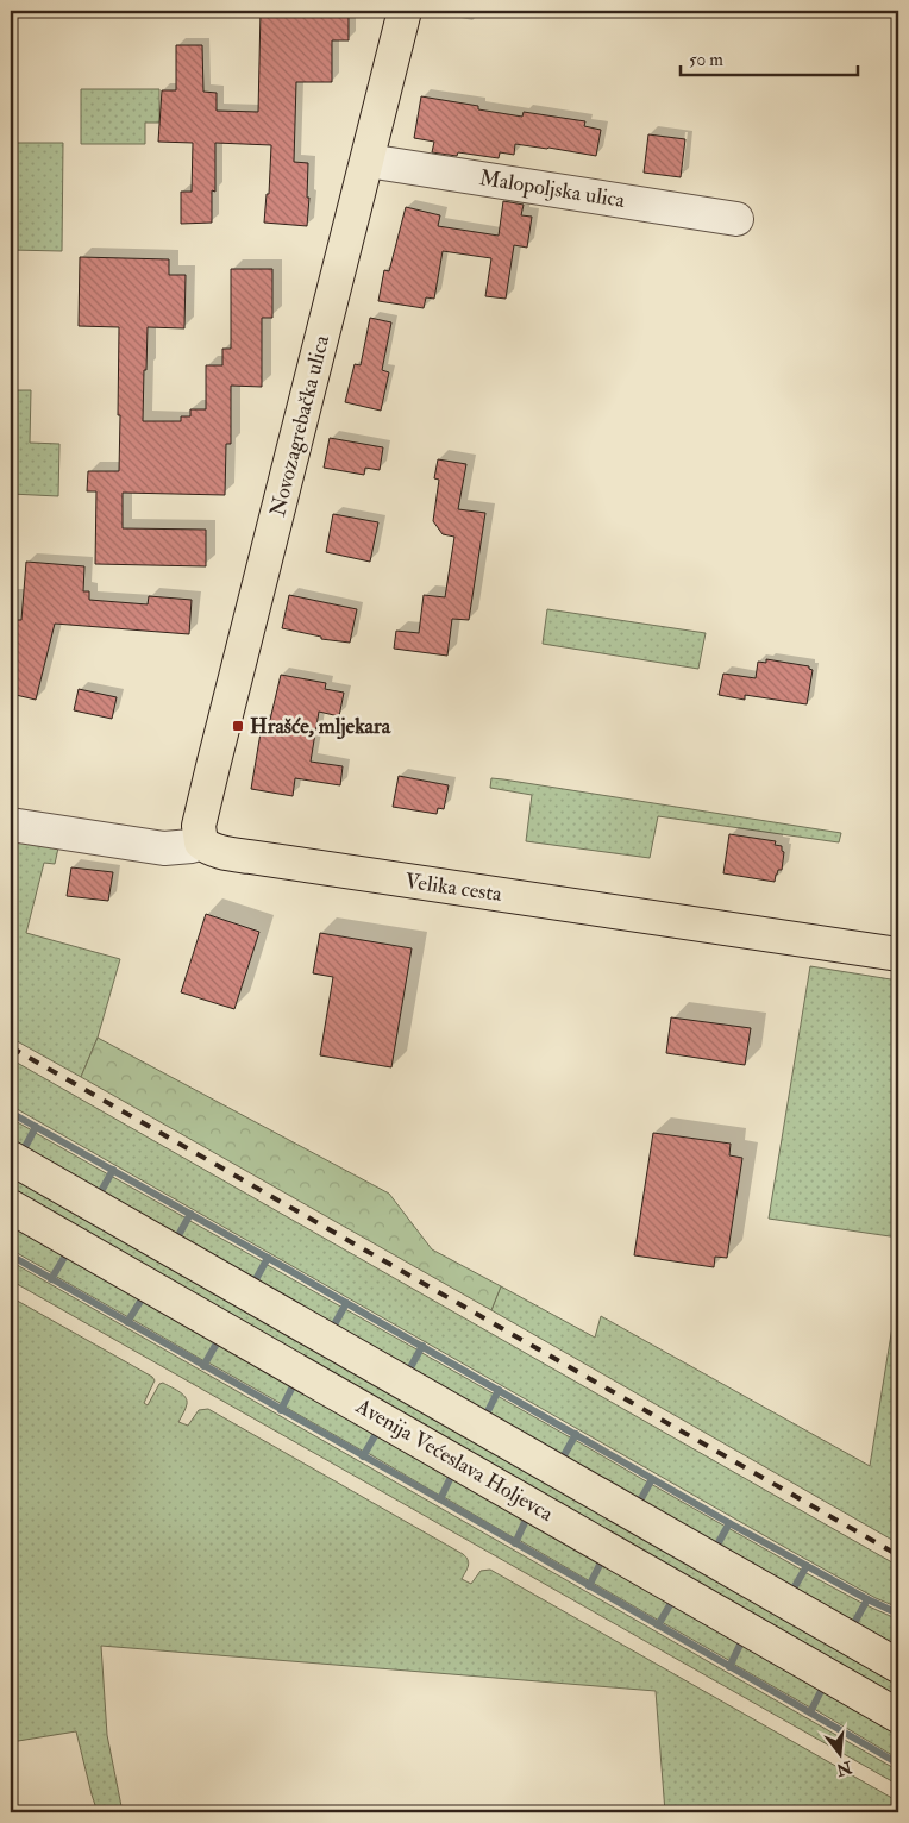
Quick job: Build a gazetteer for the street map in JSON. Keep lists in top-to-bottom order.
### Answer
{
  "streets": {
    "main road": ["Novozagrebačka ulica", "Velika cesta", "Avenija Većeslava Holjevca"],
    "street": ["Malopoljska ulica"]
  },
  "crossings": [
    ["Malopoljska ulica", "Novozagrebačka ulica"],
    ["Novozagrebačka ulica", "Velika cesta"]
  ],
  "places": {
    "transit": ["Hrašće, mljekara"]
  },
  "scale_bar": "50 m",
  "north": "bottom"
}
